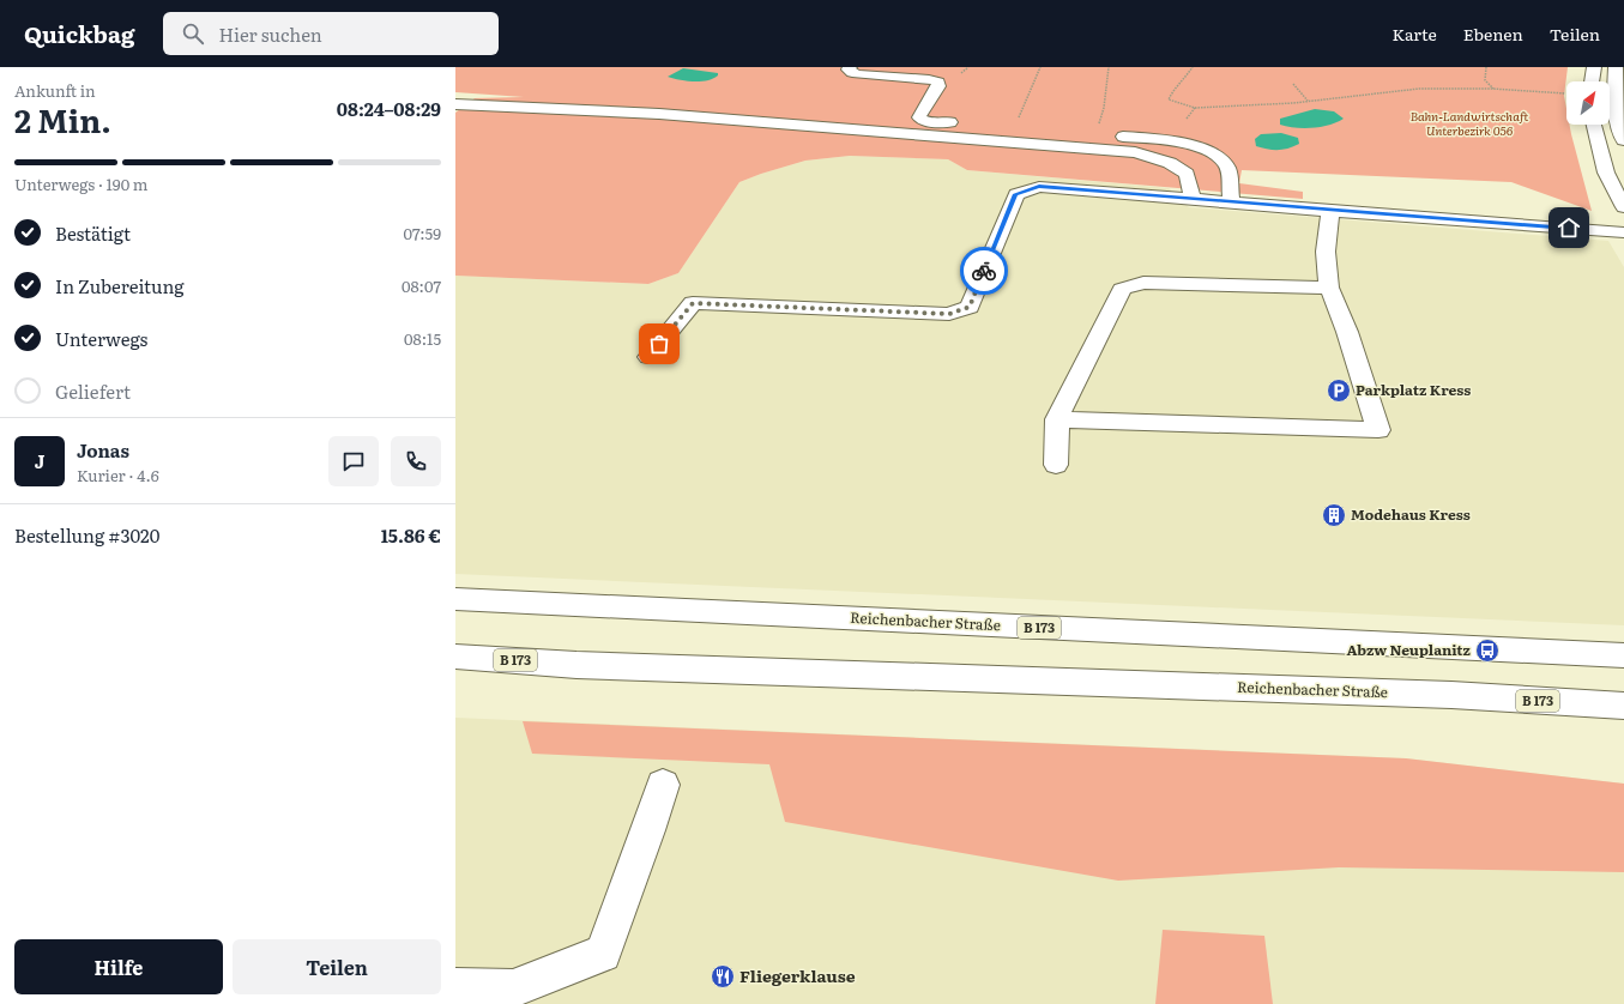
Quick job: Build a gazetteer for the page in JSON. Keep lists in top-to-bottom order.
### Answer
{
  "streets": {
    "main road": ["Reichenbacher Straße", "B 173"]
  },
  "parks": ["Bahn-Landwirtschaft Unterbezirk 056"],
  "places": {
    "parking": ["Parkplatz Kress"],
    "building": ["Modehaus Kress"],
    "bus stop": ["Abzw Neuplanitz"],
    "restaurant": ["Fliegerklause"]
  },
  "north": "top right",
  "page": {
    "header": "Quickbag",
    "search": "Hier suchen",
    "nav": ["Karte", "Ebenen", "Teilen"],
    "heading": ["2 Min.", "Ankunft in", "08:24–08:29"],
    "panel": [
      "Jonas",
      "Kurier · 4.6",
      "Bestellung #3020",
      "15.86 €"
    ],
    "bar": "Unterwegs · 190 m",
    "list": [
      ["Bestätigt", "07:59"],
      ["In Zubereitung", "08:07"],
      ["Unterwegs", "08:15"],
      "Geliefert"
    ],
    "round": "J",
    "buttons": ["Hilfe", "Teilen"]
  }
}
